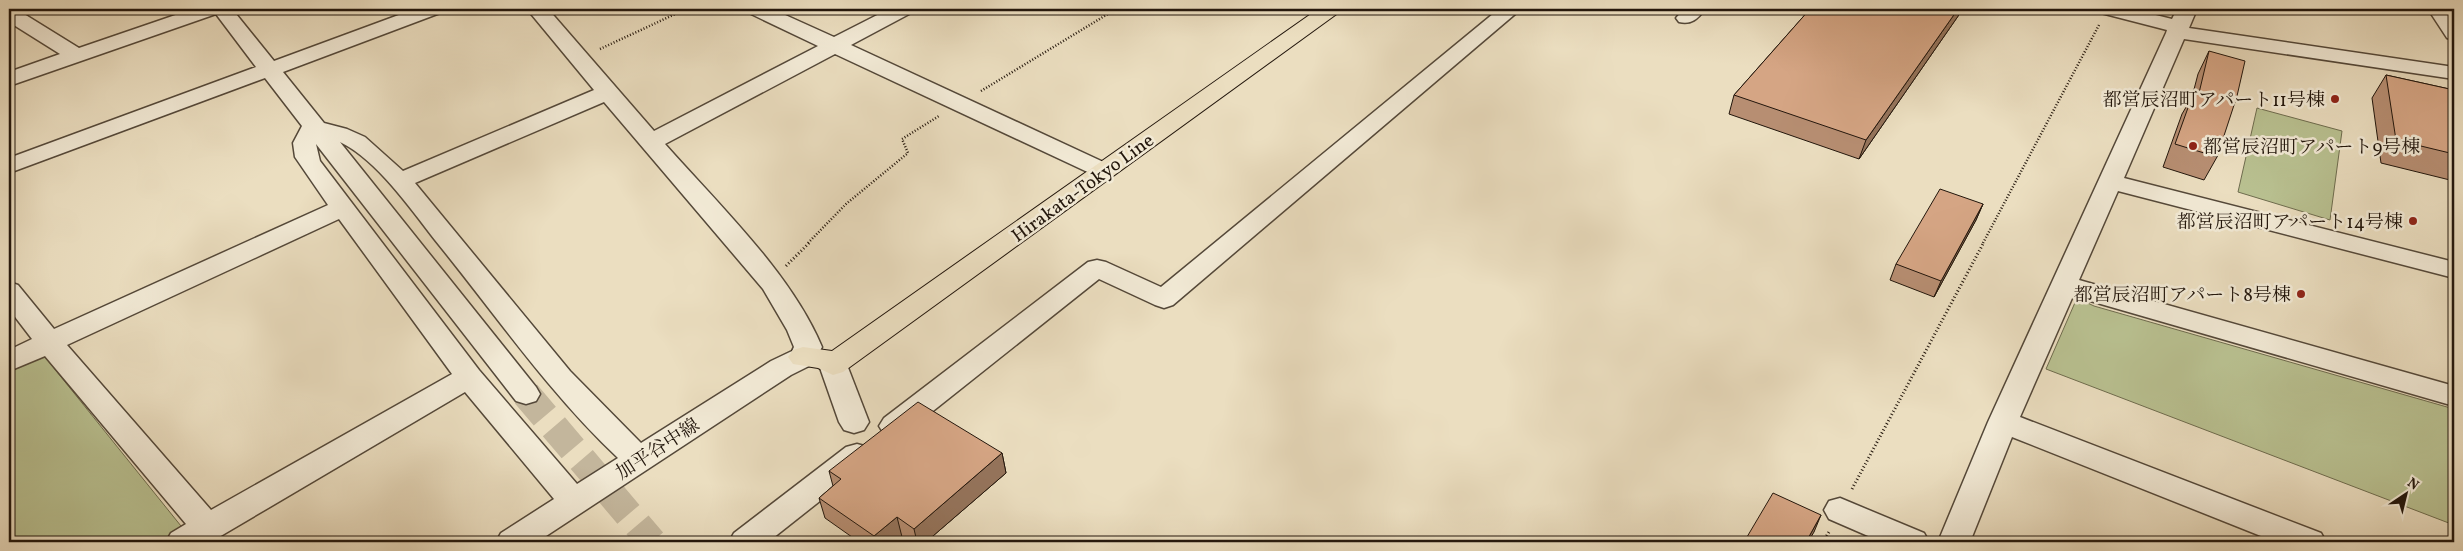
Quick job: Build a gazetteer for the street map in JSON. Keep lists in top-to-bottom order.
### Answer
{
  "streets": {
    "main road": ["Hirakata-Tokyo Line"],
    "street": ["加平谷中線"]
  },
  "places": [
    "都営辰沼町アパート11号棟",
    "都営辰沼町アパート9号棟",
    "都営辰沼町アパート14号棟",
    "都営辰沼町アパート8号棟"
  ],
  "north": "top right"
}
